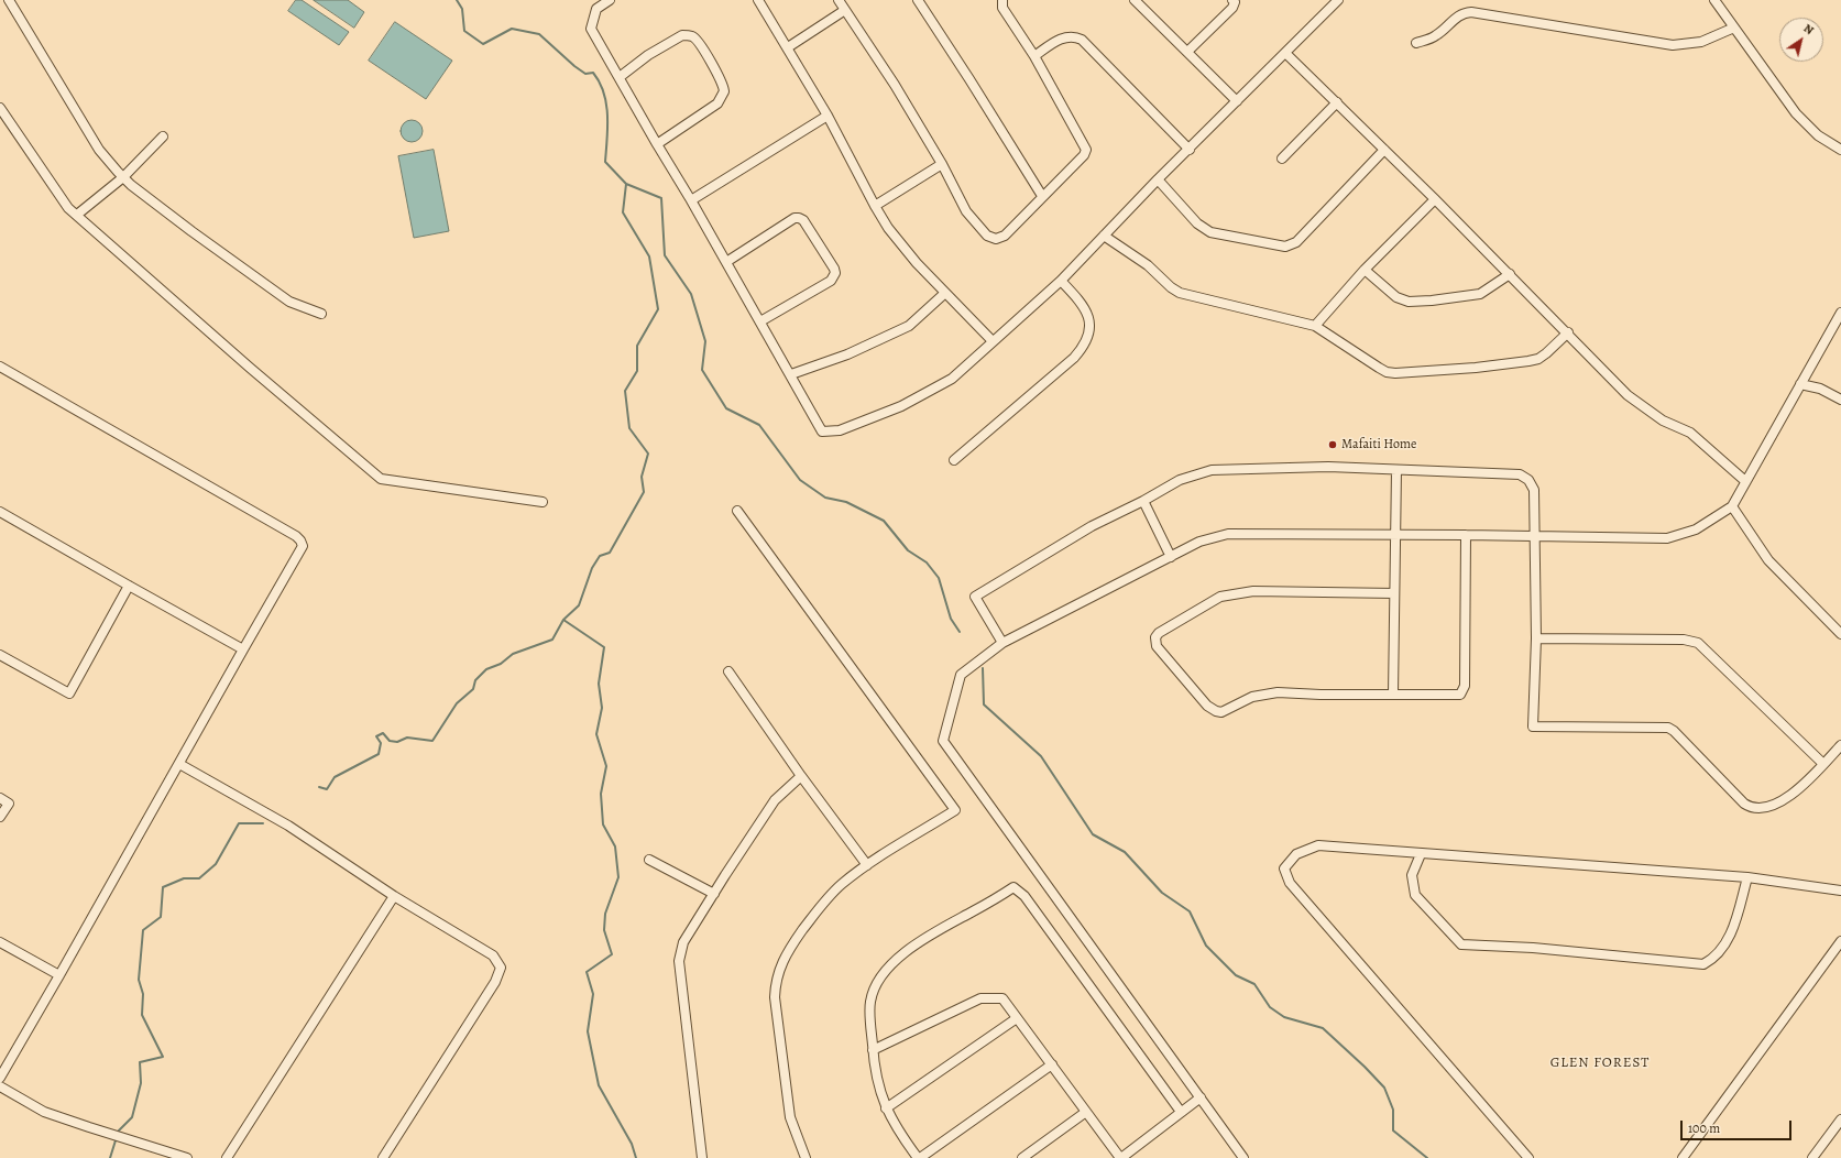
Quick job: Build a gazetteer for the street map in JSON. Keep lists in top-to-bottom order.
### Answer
{
  "districts": ["GLEN FOREST"],
  "places": ["Mafaiti Home"],
  "scale_bar": "100 m",
  "north": "top right"
}
